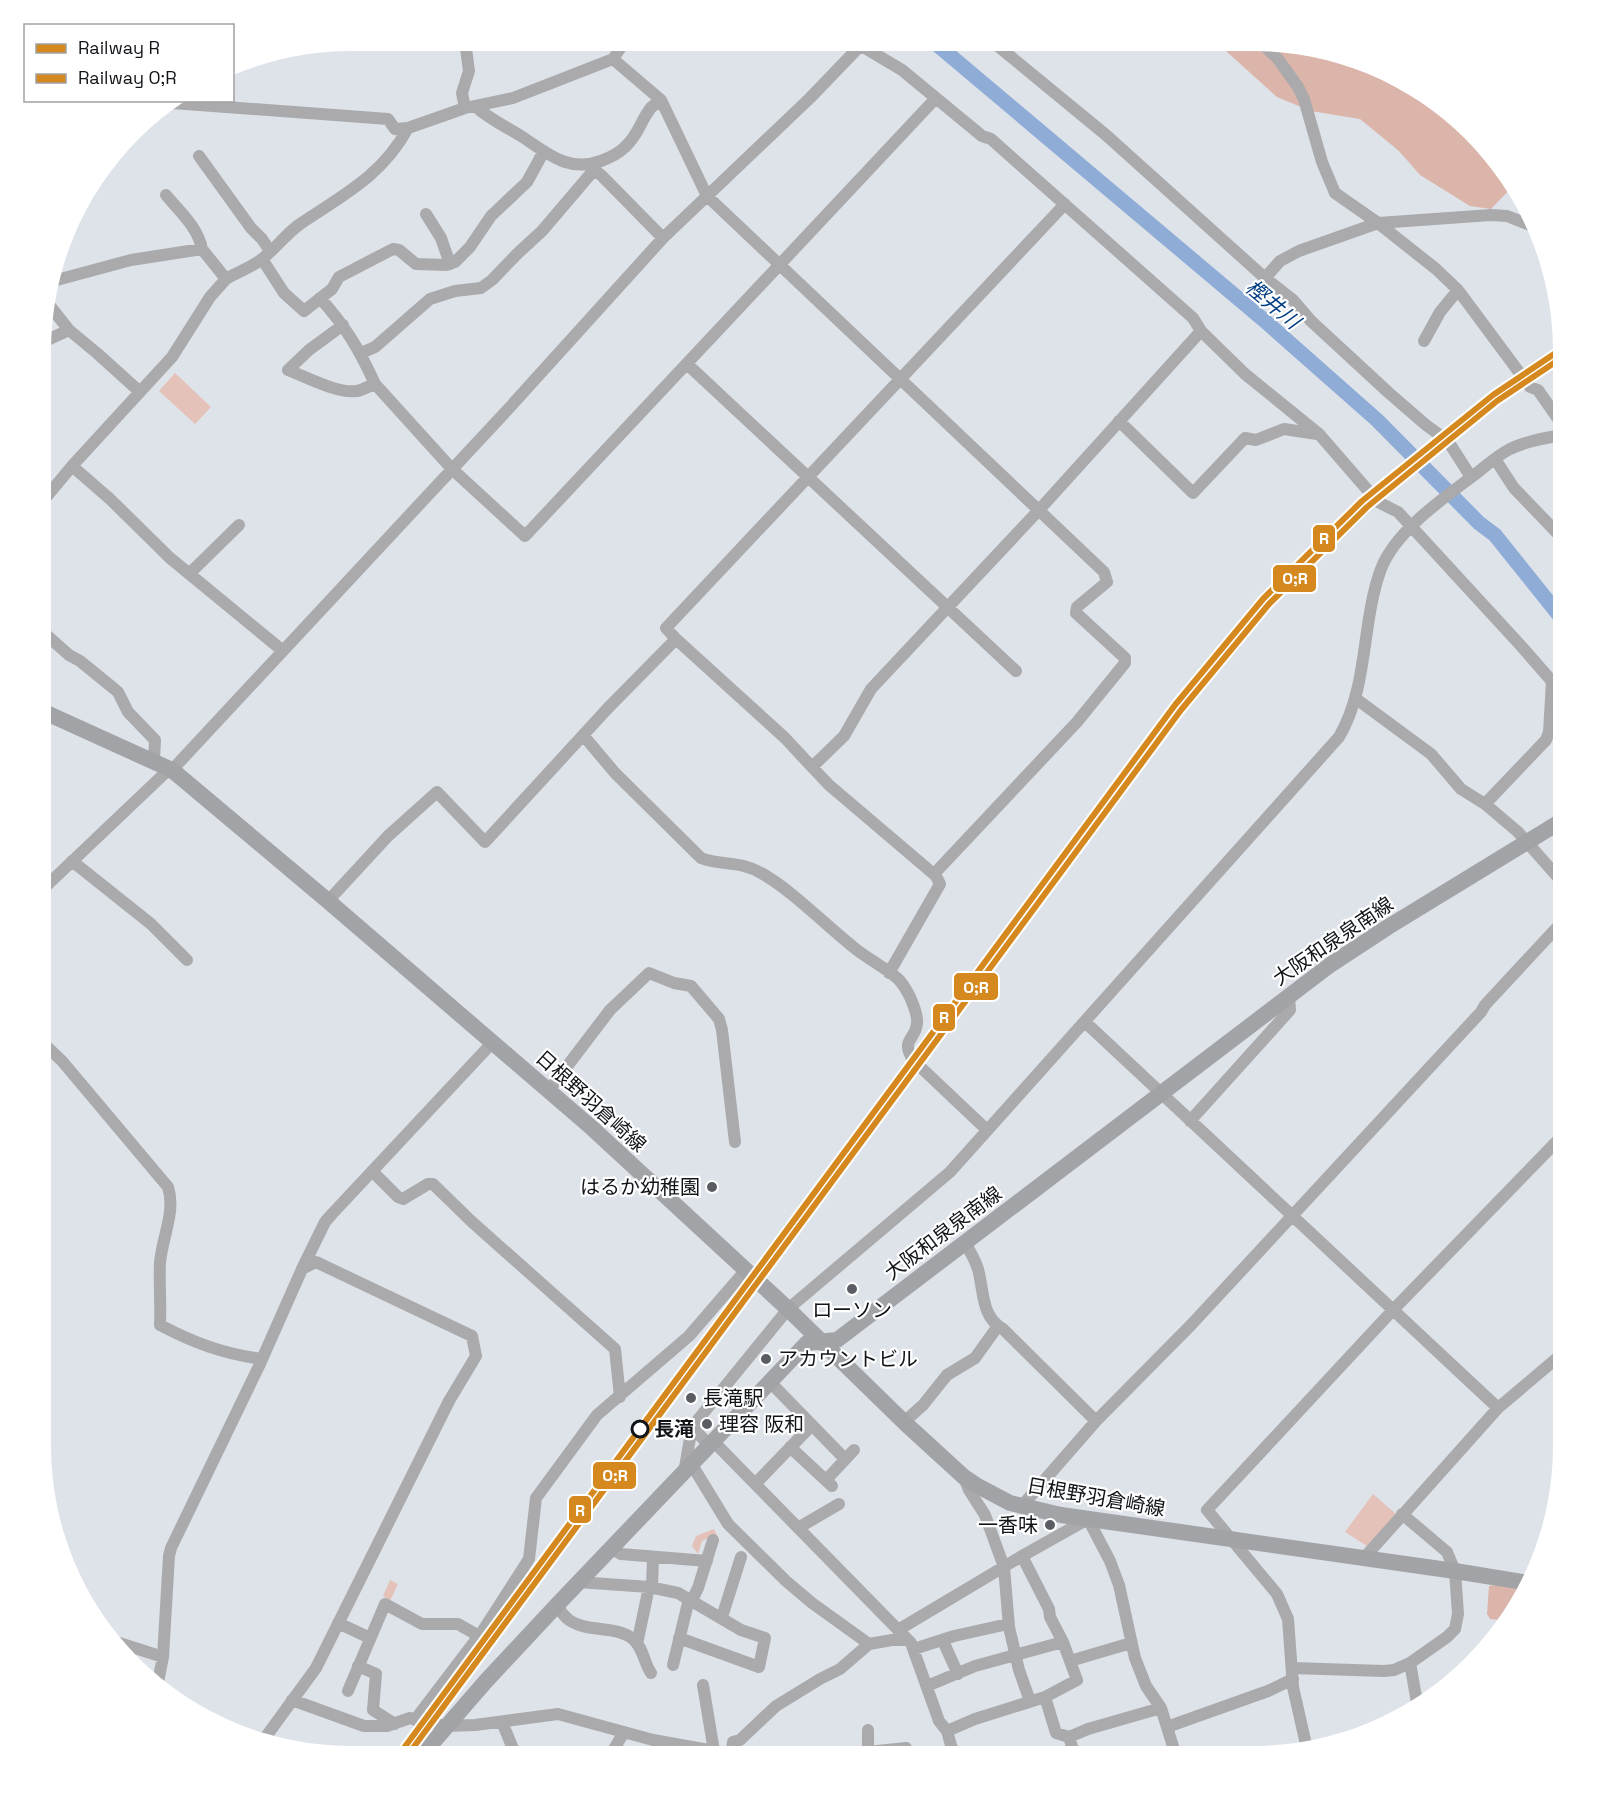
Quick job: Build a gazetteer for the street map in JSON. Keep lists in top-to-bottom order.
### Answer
{
  "streets": {
    "main road": ["大阪和泉泉南線", "日根野羽倉崎線"]
  },
  "crossings": [
    ["大阪和泉泉南線", "日根野羽倉崎線"]
  ],
  "water": ["樫井川"],
  "places": [
    "はるか幼稚園",
    "ローソン",
    "アカウントビル",
    "長滝駅",
    "理容 阪和",
    "長滝",
    "一香味"
  ],
  "lines": ["rail line R", "rail line O;R"],
  "legend": ["Railway R", "Railway O;R"]
}
